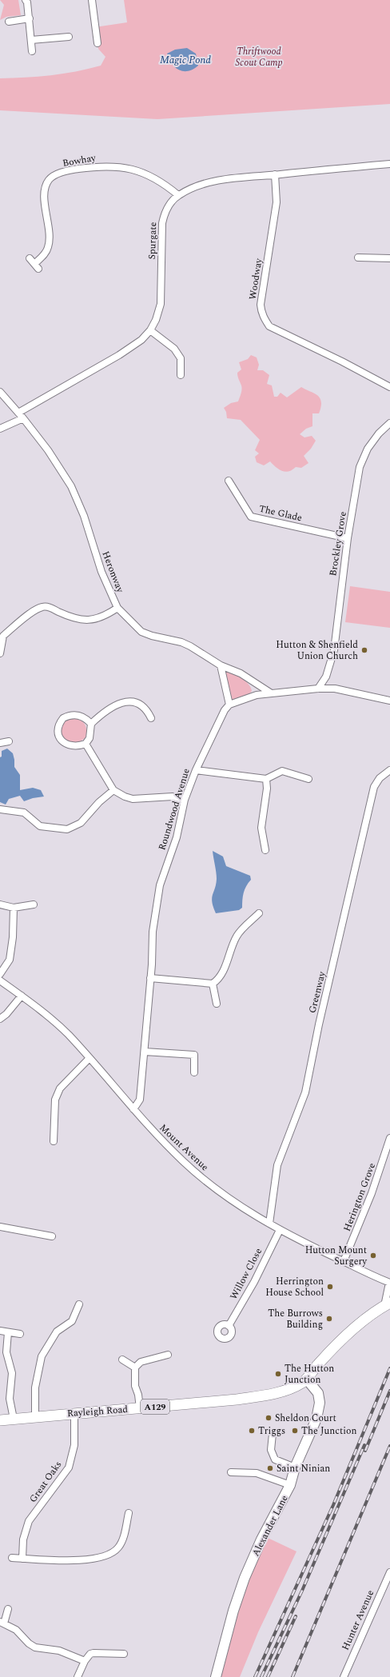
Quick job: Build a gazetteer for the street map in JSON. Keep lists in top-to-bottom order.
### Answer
{
  "streets": {
    "main road": ["A129", "Rayleigh Road"],
    "street": [
      "Bowhay",
      "Spurgate",
      "Woodway",
      "The Glade",
      "Brockley Grove",
      "Heronway",
      "Roundwood Avenue",
      "Greenway",
      "Mount Avenue",
      "Herington Grove",
      "Willow Close",
      "Great Oaks",
      "Alexander Lane",
      "Hunter Avenue"
    ]
  },
  "crossings": [
    ["Bowhay", "Spurgate"],
    ["Spurgate", "Woodway"],
    ["Spurgate", "Heronway"],
    ["The Glade", "Brockley Grove"],
    ["Roundwood Avenue", "Mount Avenue"],
    ["Greenway", "Mount Avenue"],
    ["Mount Avenue", "Herington Grove"],
    ["Mount Avenue", "Willow Close"],
    ["Mount Avenue", "A129"],
    ["A129", "Rayleigh Road"],
    ["A129", "Alexander Lane"],
    ["Rayleigh Road", "Great Oaks"],
    ["Rayleigh Road", "Alexander Lane"]
  ],
  "water": ["Magic Pond"],
  "parks": ["Thriftwood Scout Camp"],
  "places": [
    "Hutton & Shenfield Union Church",
    "Hutton Mount Surgery",
    "Herrington House School",
    "The Burrows Building",
    "The Hutton Junction",
    "Sheldon Court",
    "Triggs",
    "The Junction",
    "Saint Ninian"
  ]
}
